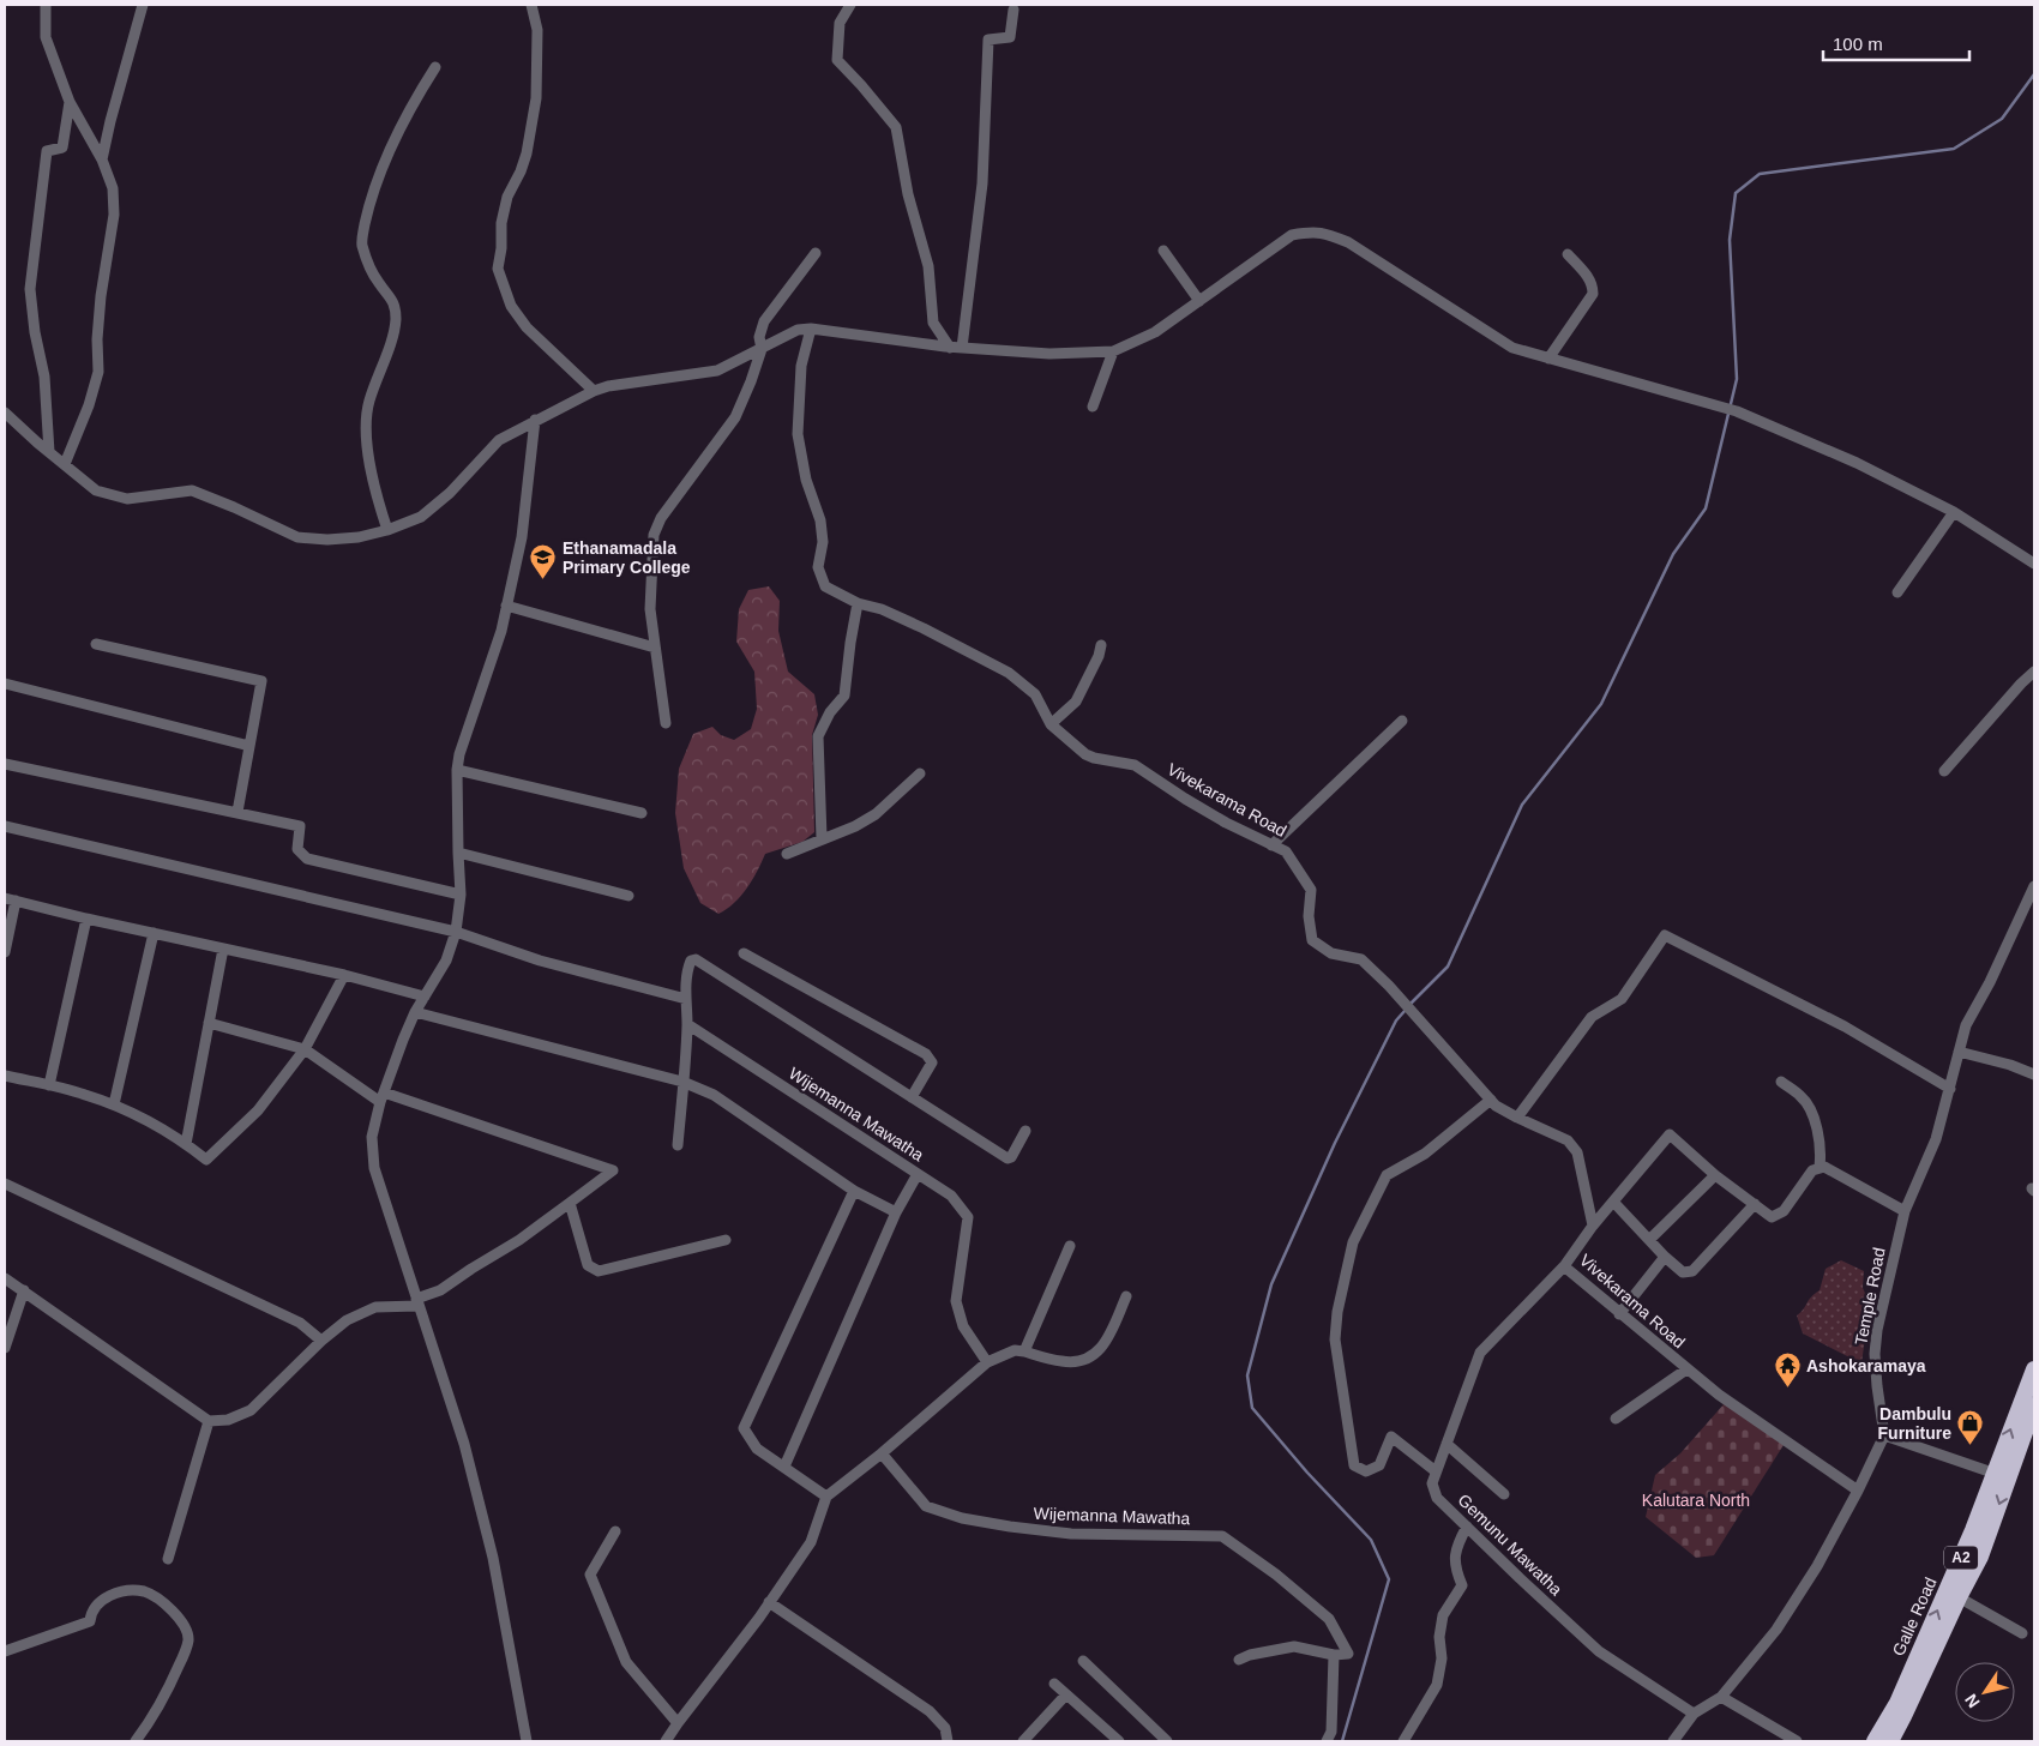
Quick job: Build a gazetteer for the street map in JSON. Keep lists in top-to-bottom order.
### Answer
{
  "streets": {
    "highway": ["A2", "Galle Road"],
    "street": [
      "Vivekarama Road",
      "Wijemanna Mawatha",
      "Temple Road",
      "Gemunu Mawatha"
    ]
  },
  "crossings": [
    ["Vivekarama Road", "Gemunu Mawatha"]
  ],
  "parks": ["Kalutara North"],
  "places": {
    "school or university": ["Ethanamadala Primary College"],
    "temple": ["Ashokaramaya"],
    "shop": ["Dambulu Furniture"]
  },
  "scale_bar": "100 m",
  "north": "bottom left"
}
